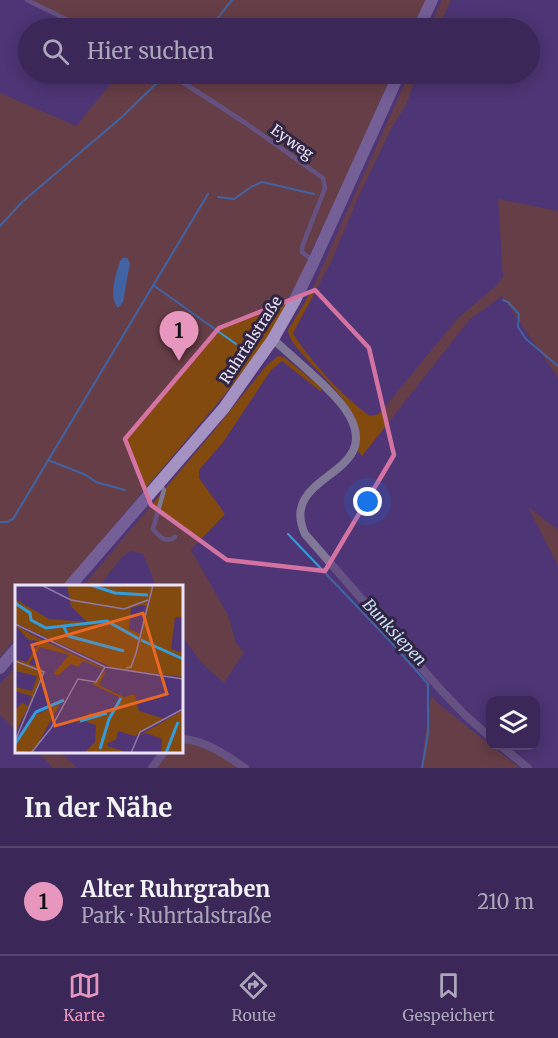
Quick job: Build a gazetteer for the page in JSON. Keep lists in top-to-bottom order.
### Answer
{
  "streets": {
    "main road": ["Ruhrtalstraße"],
    "lane": ["Eyweg"]
  },
  "crossings": [
    ["Eyweg", "Ruhrtalstraße"]
  ],
  "water": ["Bunksiepen"],
  "page": {
    "search": "Hier suchen",
    "pins": "1",
    "heading": "In der Nähe",
    "list": [
      {
        "mark": "1",
        "name": "Alter Ruhrgraben",
        "note": "Park · Ruhrtalstraße",
        "value": "210 m"
      }
    ],
    "nav": ["Karte", "Route", "Gespeichert"]
  }
}
